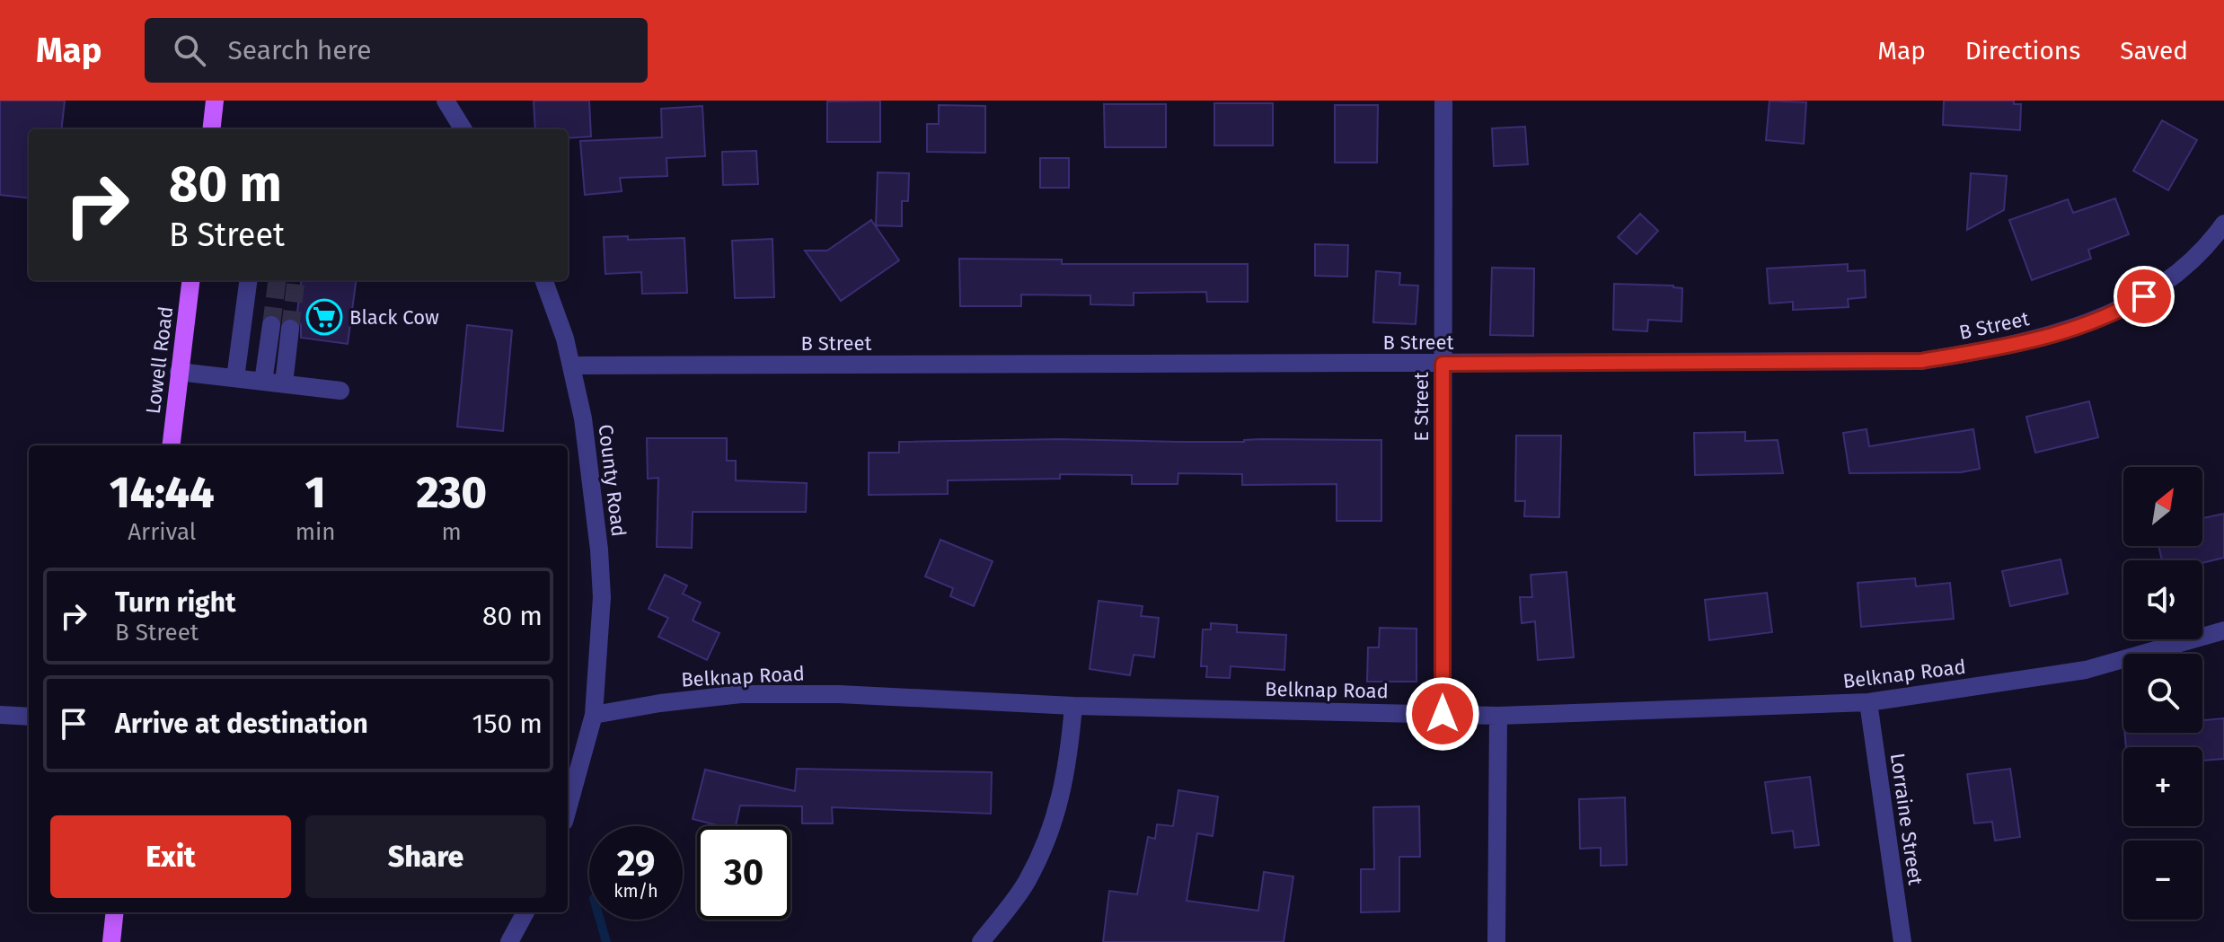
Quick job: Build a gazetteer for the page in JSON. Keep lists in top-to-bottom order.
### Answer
{
  "streets": {
    "main road": ["Lowell Road"],
    "street": [
      "B Street",
      "E Street",
      "County Road",
      "Belknap Road",
      "Lorraine Street"
    ]
  },
  "crossings": [
    ["B Street", "E Street"],
    ["B Street", "County Road"],
    ["E Street", "Belknap Road"],
    ["County Road", "Belknap Road"],
    ["Belknap Road", "Lorraine Street"]
  ],
  "places": {
    "supermarket": ["Black Cow"]
  },
  "north": "top right",
  "page": {
    "header": "Map",
    "search": "Search here",
    "nav": ["Map", "Directions", "Saved"],
    "turn": ["80 m", "B Street"],
    "eta": [
      "14:44",
      "Arrival",
      "1",
      "min",
      "230",
      "m"
    ],
    "map_buttons": ["+", "−"],
    "list": [
      {
        "name": "Turn right",
        "note": "B Street",
        "value": "80 m"
      },
      {
        "name": "Arrive at destination",
        "value": "150 m"
      }
    ],
    "buttons": ["Exit", "Share"],
    "speed": "29 km/h",
    "limit": "30"
  }
}
